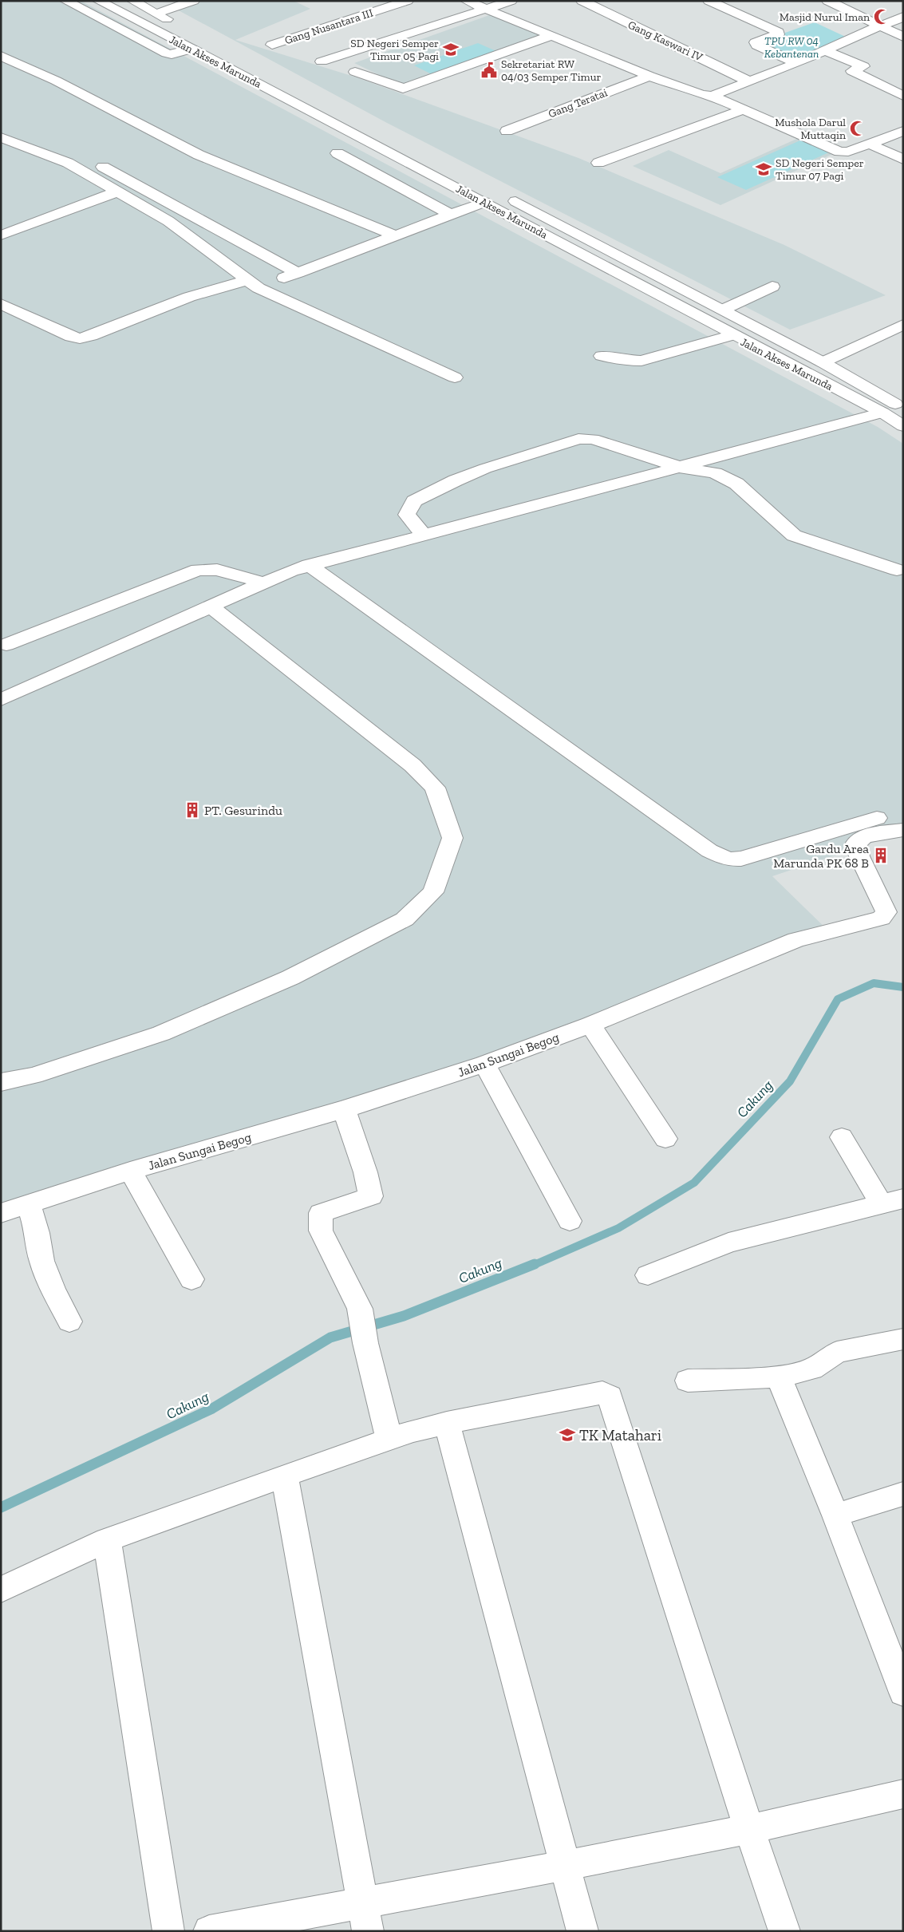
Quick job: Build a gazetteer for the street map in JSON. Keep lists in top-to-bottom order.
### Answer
{
  "streets": {
    "street": [
      "Gang Nusantara III",
      "Gang Kaswari IV",
      "Jalan Akses Marunda",
      "Gang Teratai",
      "Jalan Sungai Begog"
    ]
  },
  "water": ["Cakung"],
  "parks": ["TPU RW 04 Kebantenan"],
  "places": {
    "mosque": ["Masjid Nurul Iman", "Mushola Darul Muttaqin"],
    "school or university": ["SD Negeri Semper Timur 05 Pagi", "SD Negeri Semper Timur 07 Pagi", "TK Matahari"],
    "public building": ["Sekretariat RW 04/03 Semper Timur"],
    "building": ["PT. Gesurindu", "Gardu Area Marunda PK 68 B"]
  }
}
